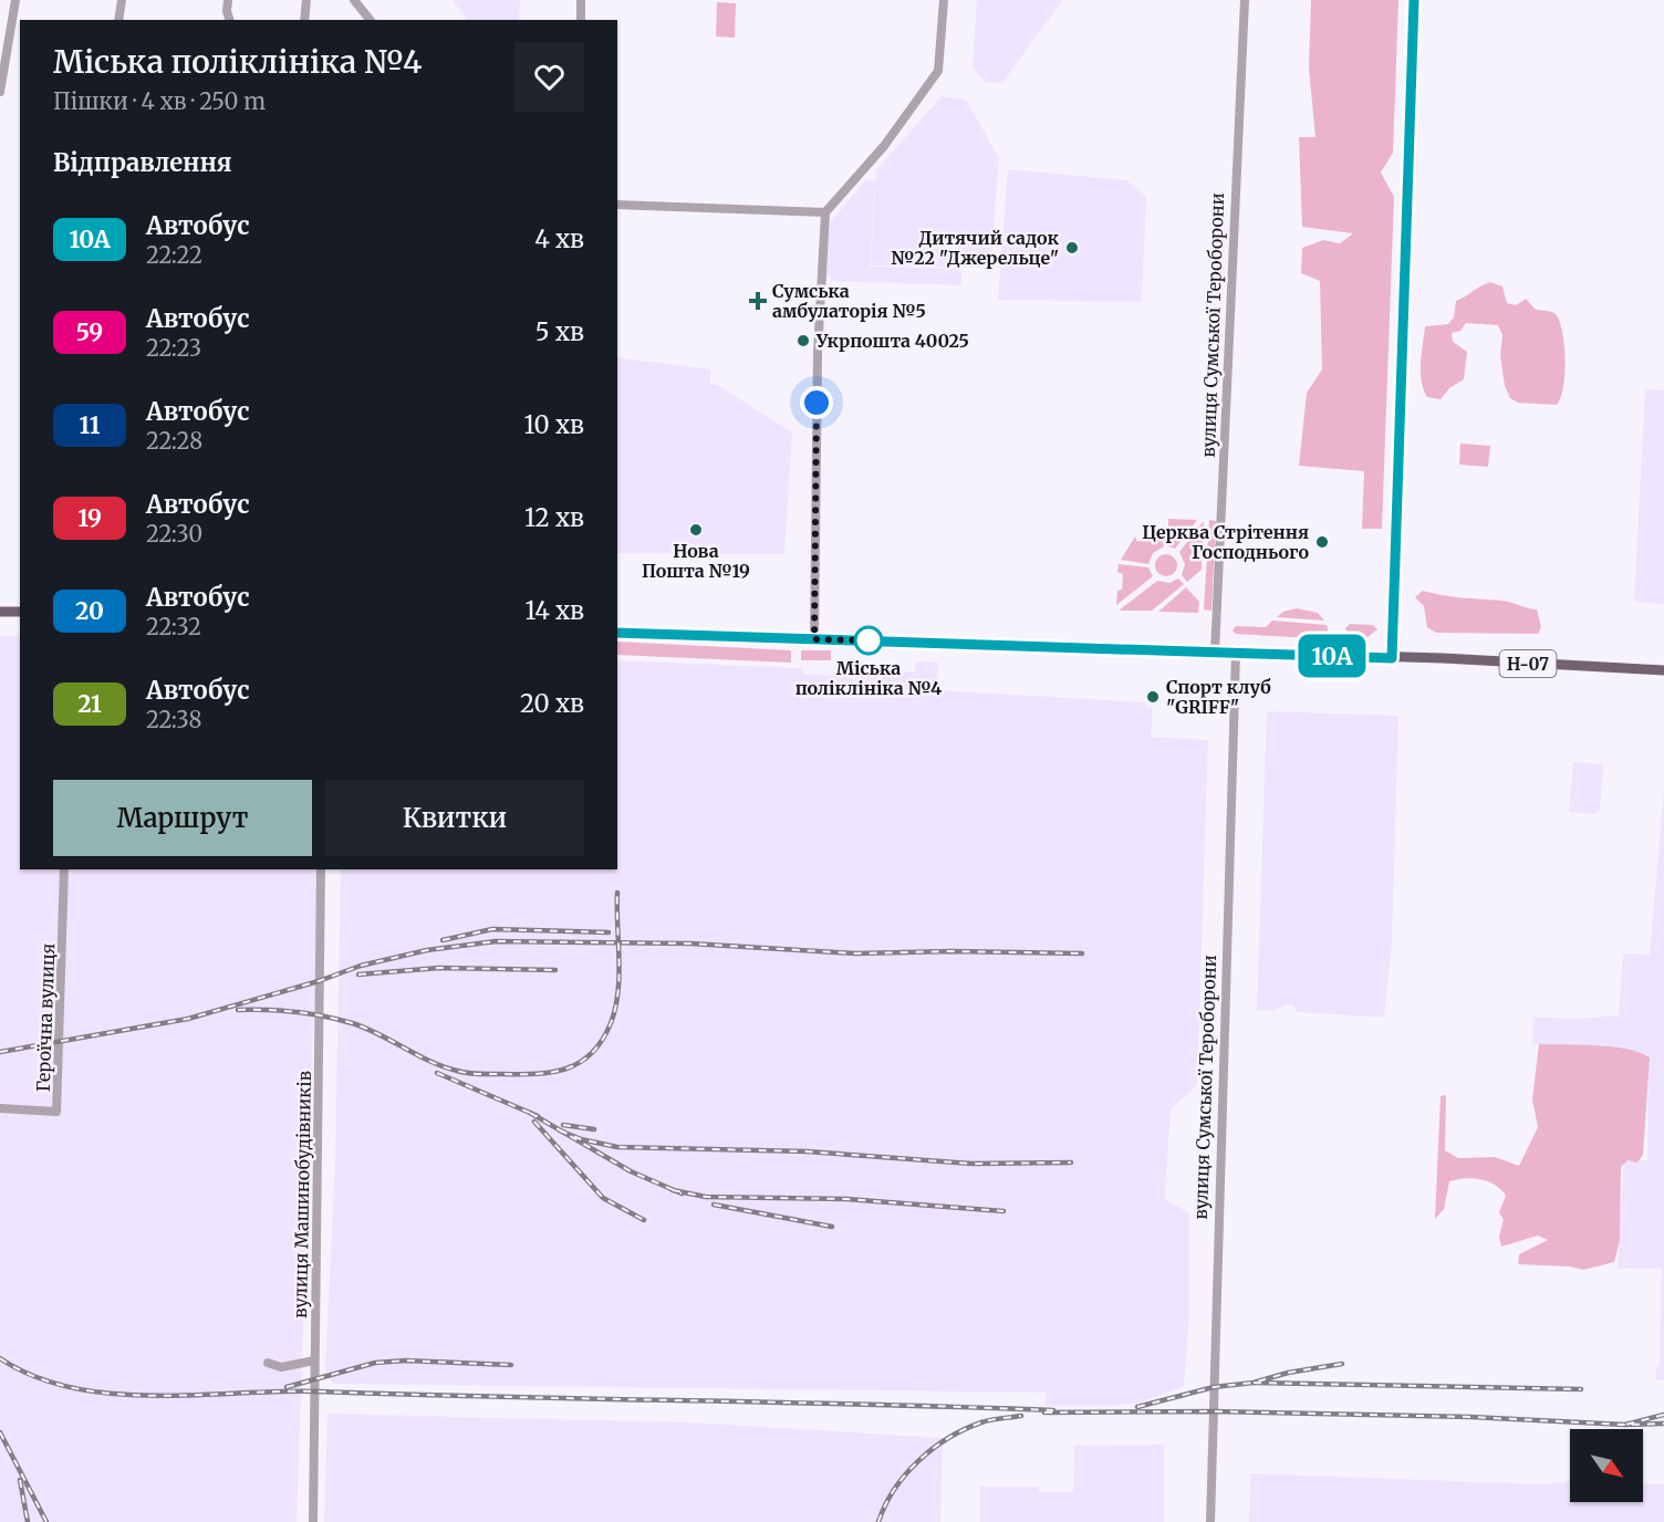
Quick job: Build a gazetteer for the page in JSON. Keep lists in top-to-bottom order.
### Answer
{
  "streets": {
    "main road": ["Н-07"],
    "street": ["вулиця Сумської Тероборони", "Героїчна вулиця", "вулиця Машинобудівників"]
  },
  "places": {
    "other": [
      "Дитячий садок №22 \"Джерельце\"",
      "Укрпошта 40025",
      "Нова Пошта №19",
      "Церква Стрітення Господнього",
      "Міська поліклініка №4",
      "Спорт клуб \"GRIFF\""
    ],
    "health": ["Сумська амбулаторія №5"]
  },
  "lines": ["bus line 10А"],
  "north": "bottom right",
  "page": {
    "on_map": "10А",
    "heading": [
      ["Міська поліклініка №4", "Пішки · 4 хв · 250 m"],
      "Відправлення"
    ],
    "list": [
      {
        "mark": "10А",
        "name": "Автобус",
        "note": "22:22",
        "value": "4 хв"
      },
      {
        "mark": "59",
        "name": "Автобус",
        "note": "22:23",
        "value": "5 хв"
      },
      {
        "mark": "11",
        "name": "Автобус",
        "note": "22:28",
        "value": "10 хв"
      },
      {
        "mark": "19",
        "name": "Автобус",
        "note": "22:30",
        "value": "12 хв"
      },
      {
        "mark": "20",
        "name": "Автобус",
        "note": "22:32",
        "value": "14 хв"
      },
      {
        "mark": "21",
        "name": "Автобус",
        "note": "22:38",
        "value": "20 хв"
      }
    ],
    "buttons": ["Маршрут", "Квитки"]
  }
}
